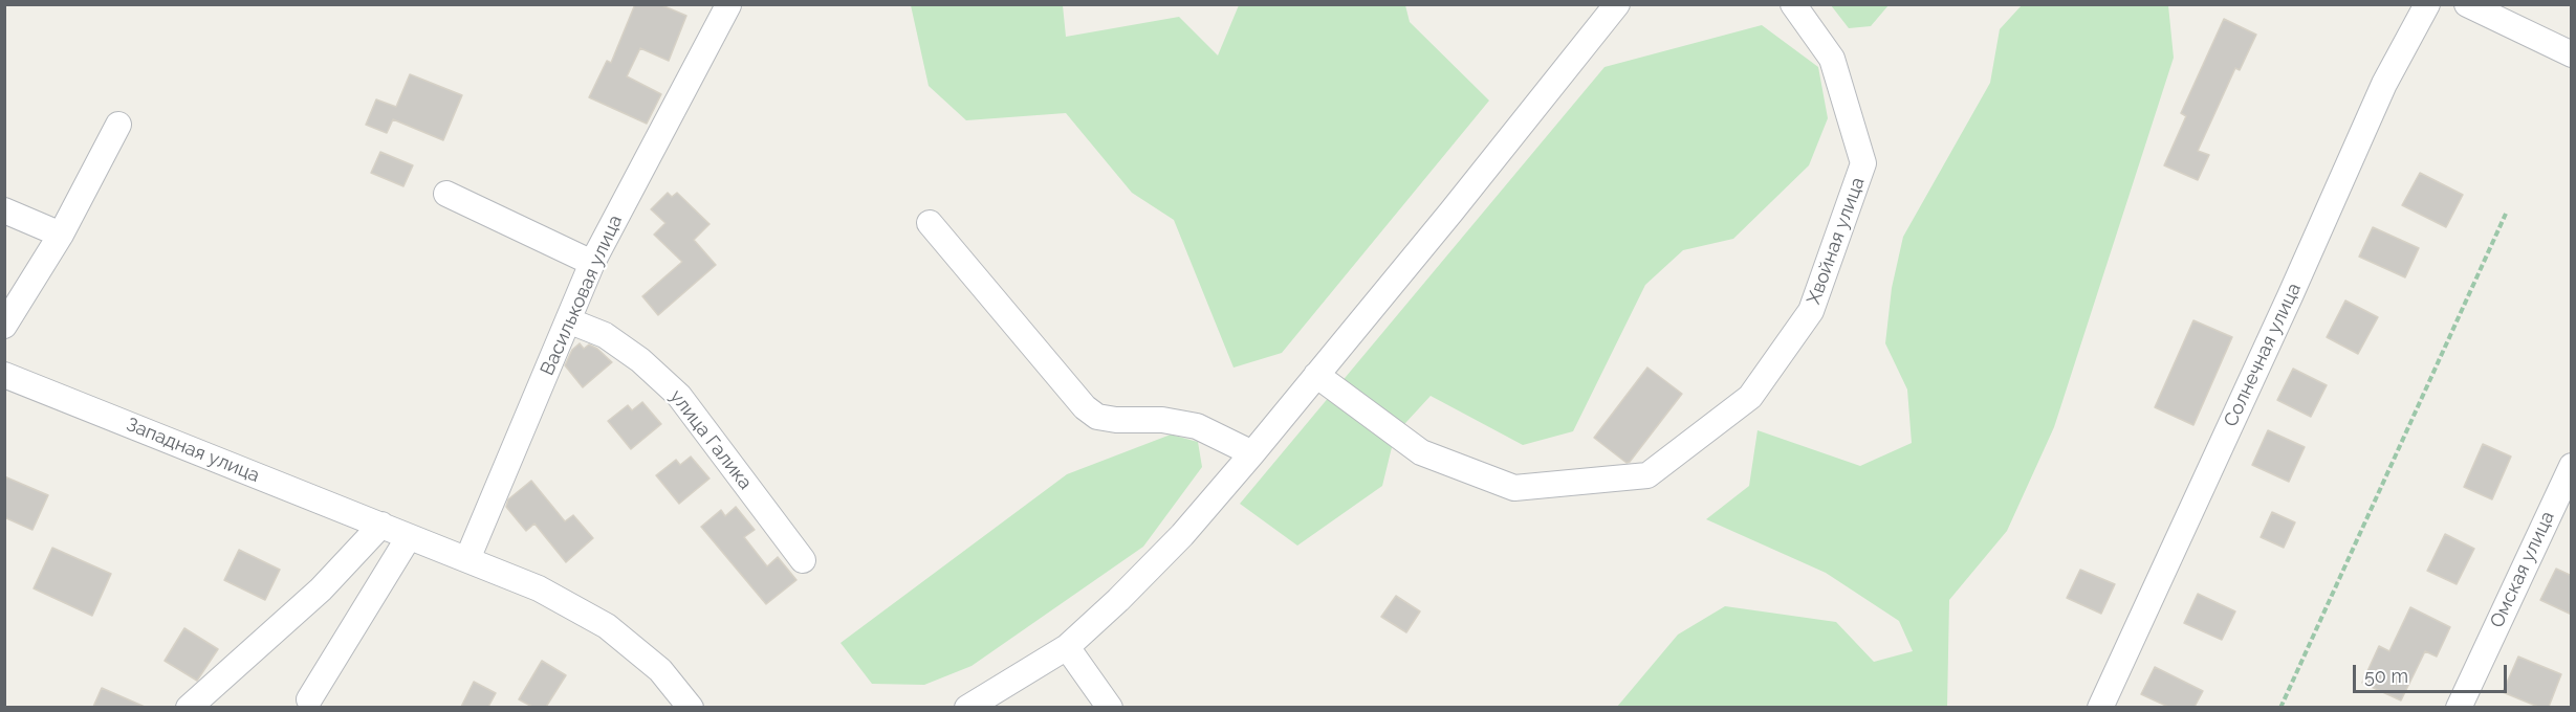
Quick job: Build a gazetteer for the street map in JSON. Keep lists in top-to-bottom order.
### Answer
{
  "streets": {
    "street": [
      "Хвойная улица",
      "Васильковая улица",
      "Солнечная улица",
      "улица Галика",
      "Западная улица",
      "Омская улица"
    ]
  },
  "crossings": [
    ["Васильковая улица", "улица Галика"],
    ["Васильковая улица", "Западная улица"]
  ],
  "scale_bar": "50 m"
}
